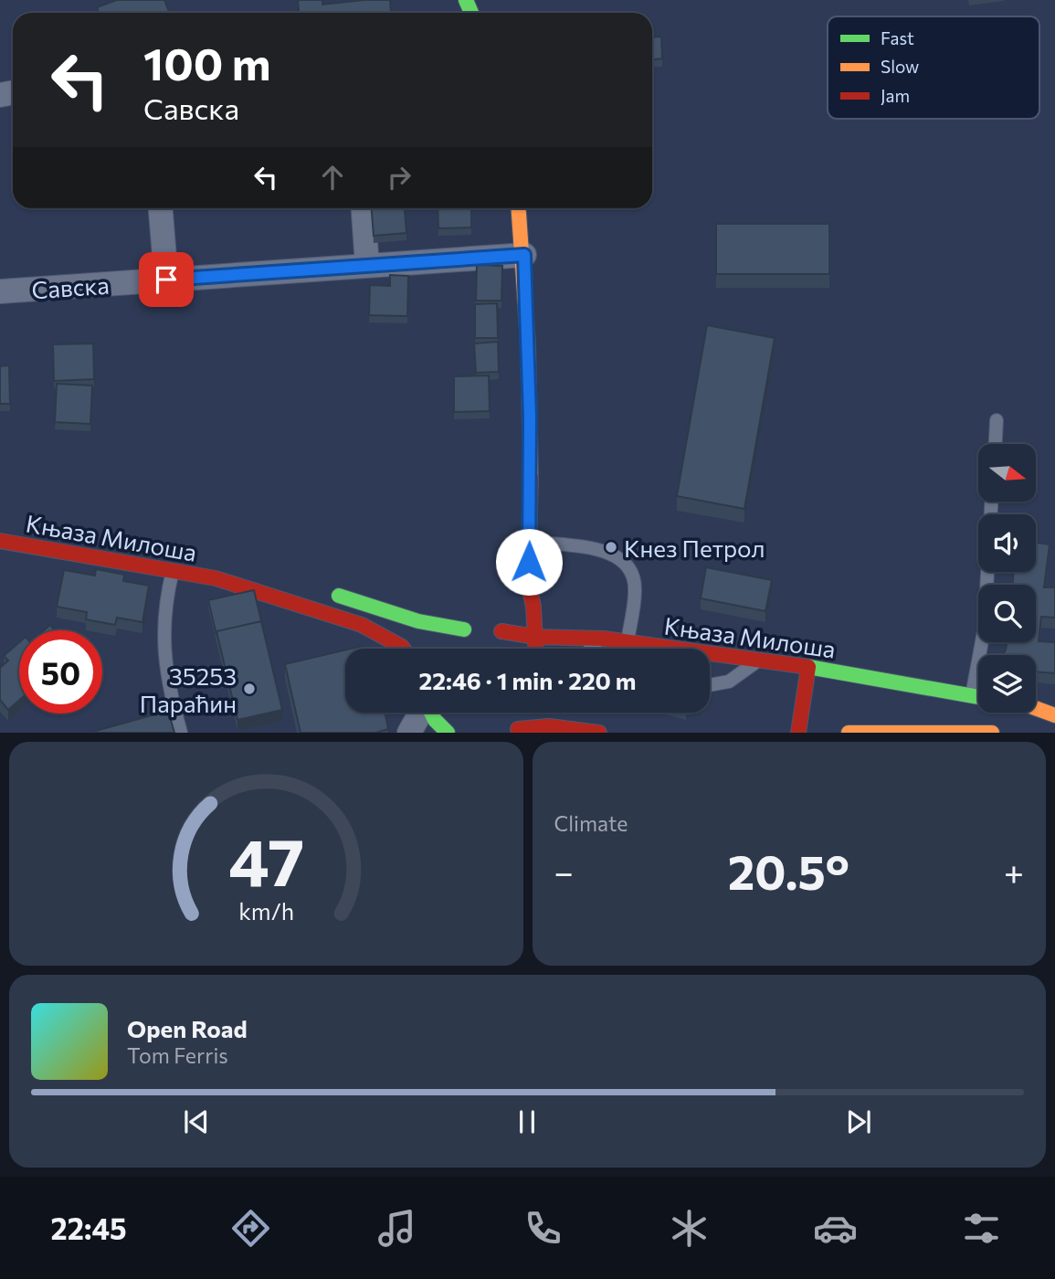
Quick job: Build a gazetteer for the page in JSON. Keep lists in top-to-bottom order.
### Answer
{
  "streets": {
    "main road": ["Књаза Милоша"],
    "street": ["Савска"]
  },
  "places": ["Кнез Петрол", "35253 Параћин"],
  "legend": ["Fast", "Slow", "Jam"],
  "north": "right",
  "page": {
    "turn": ["100 m", "Савска"],
    "limit": "50",
    "trip": "22:46 · 1 min · 220 m",
    "tile": "Climate",
    "heat": ["−", "20.5°", "+"],
    "song": ["Open Road", "Tom Ferris"],
    "tabs": "22:45",
    "gauge": ["47", "km/h"]
  }
}
